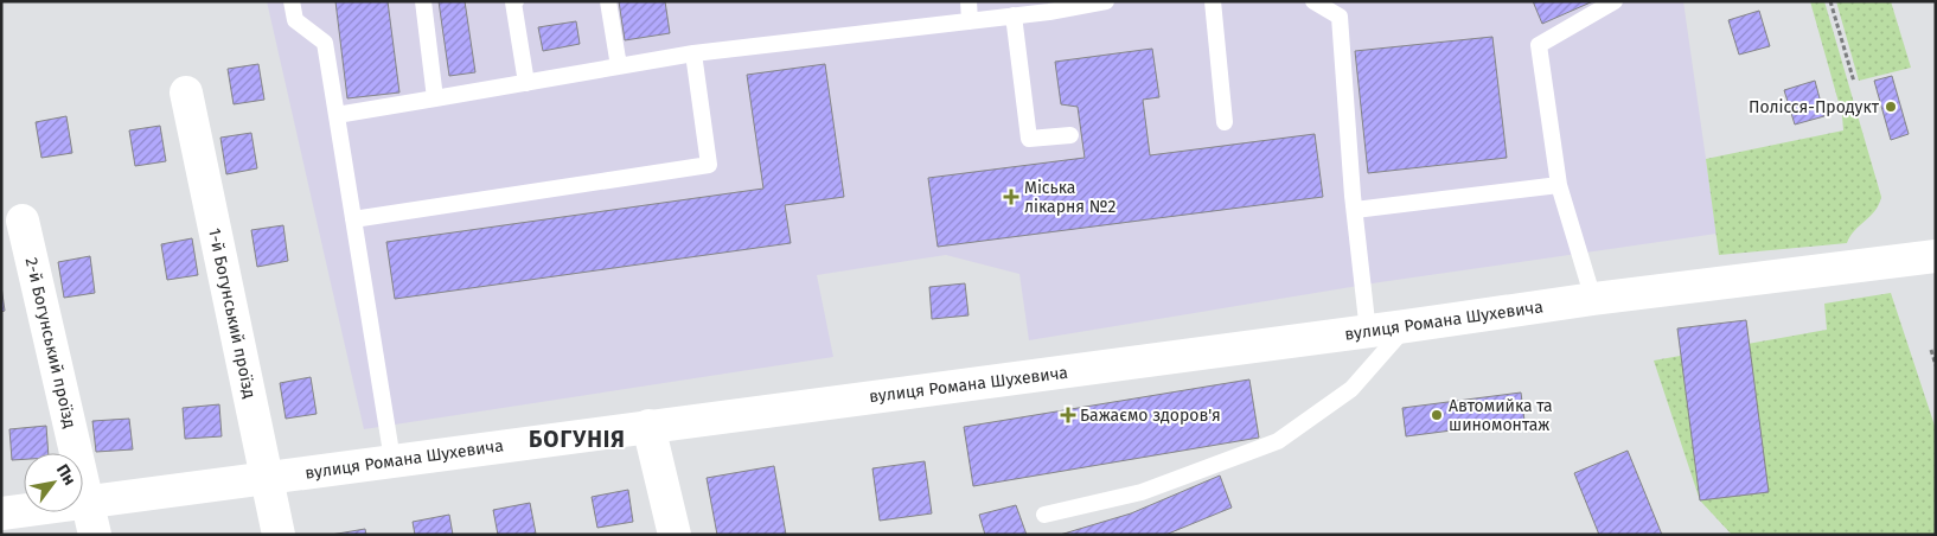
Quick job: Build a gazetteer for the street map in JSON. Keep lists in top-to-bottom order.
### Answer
{
  "streets": {
    "street": ["1-й Богунський проїзд", "вулиця Романа Шухевича", "2-й Богунський проїзд"]
  },
  "crossings": [
    ["1-й Богунський проїзд", "вулиця Романа Шухевича"],
    ["вулиця Романа Шухевича", "2-й Богунський проїзд"]
  ],
  "districts": ["БОГУНІЯ"],
  "places": {
    "other": ["Полісся-Продукт", "Автомийка та шиномонтаж"],
    "health": ["Міська лікарня №2", "Бажаємо здоров'я"]
  },
  "north": "top right"
}
